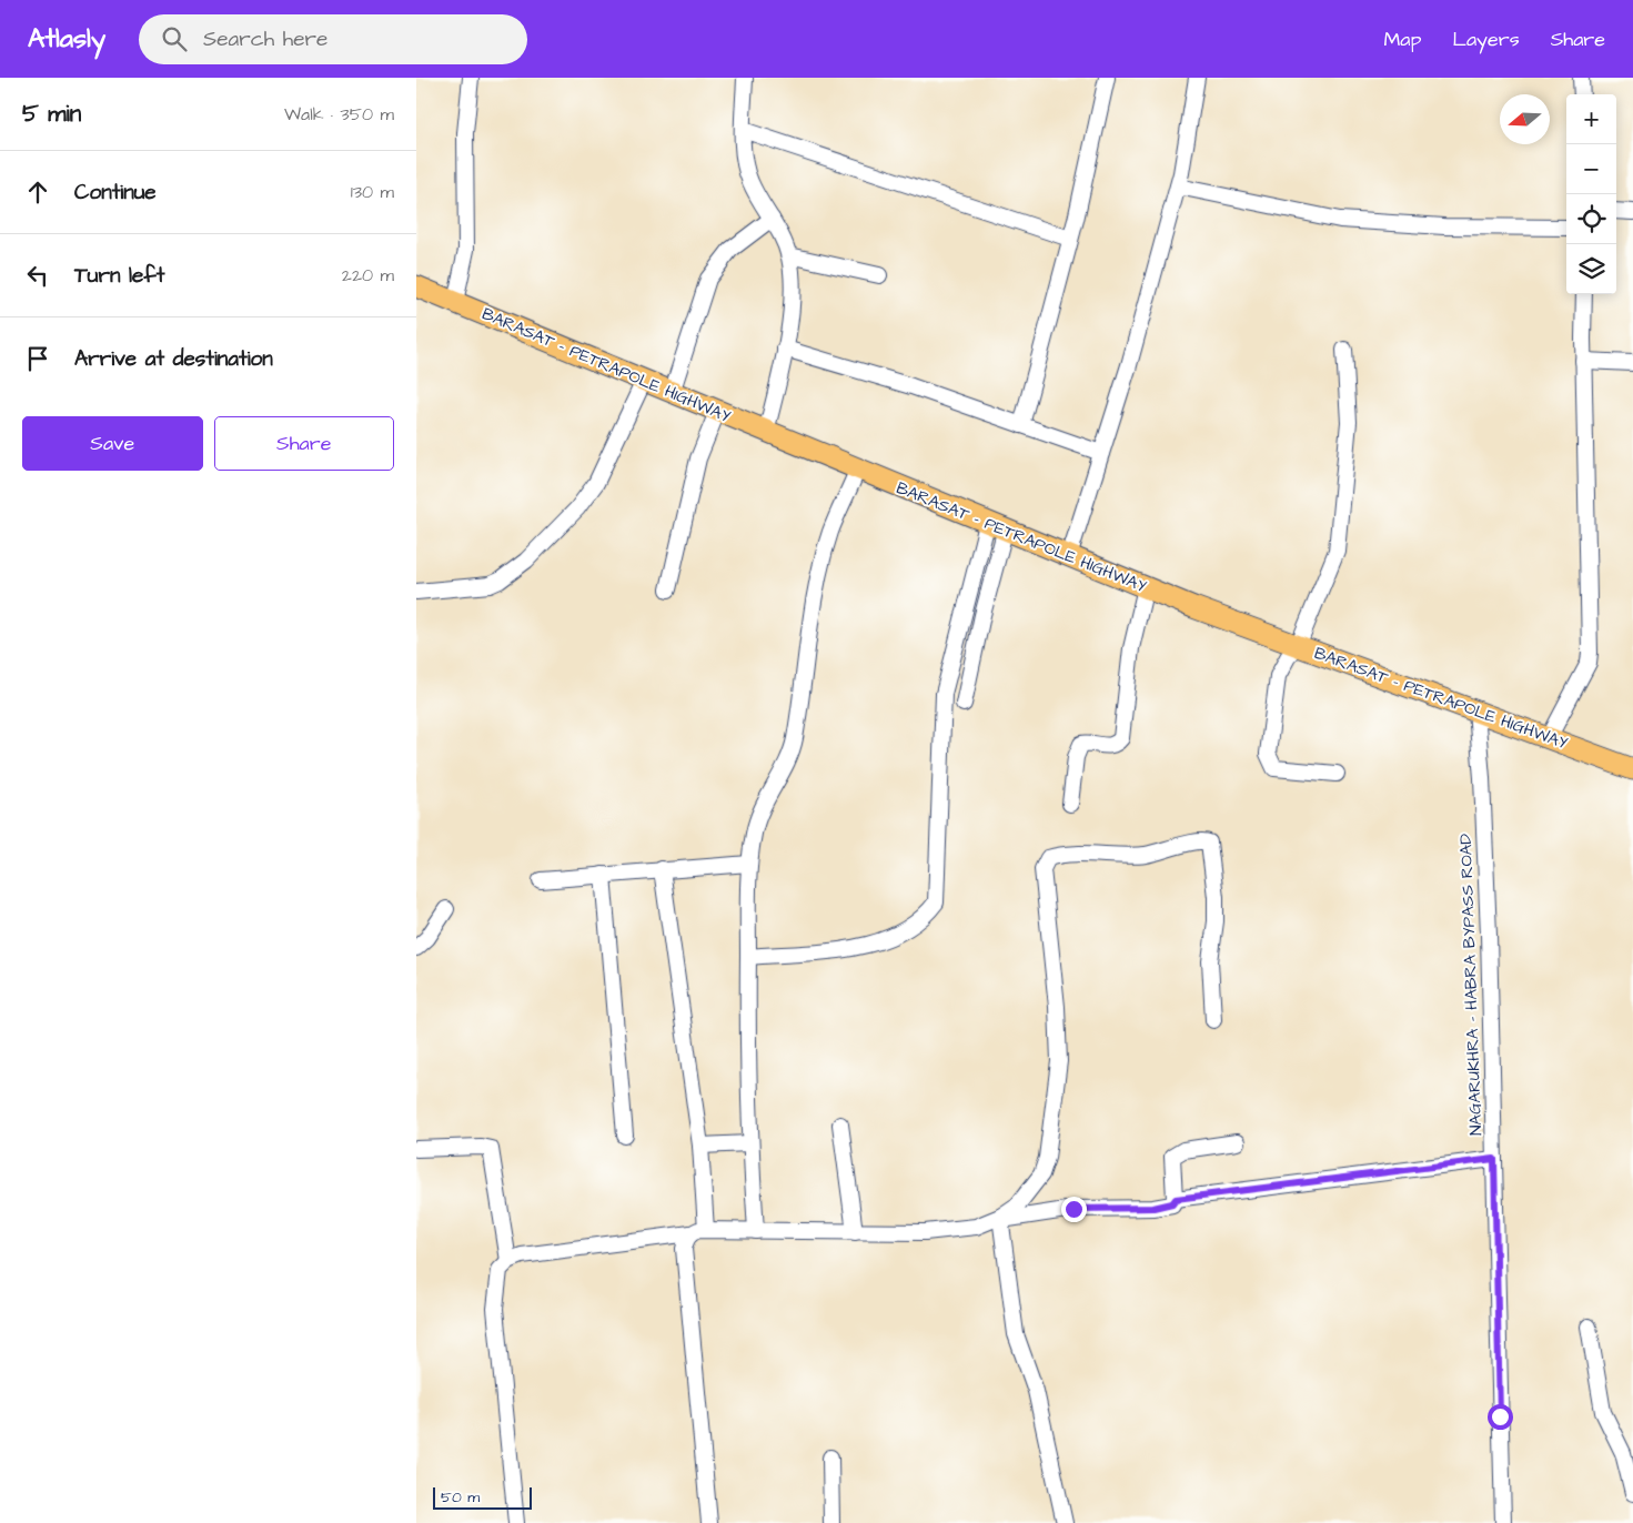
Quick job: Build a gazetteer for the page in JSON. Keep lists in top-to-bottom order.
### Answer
{
  "streets": {
    "highway": ["BARASAT - PETRAPOLE HIGHWAY"],
    "street": ["NAGARUKHRA - HABRA BYPASS ROAD"]
  },
  "crossings": [
    ["BARASAT - PETRAPOLE HIGHWAY", "NAGARUKHRA - HABRA BYPASS ROAD"]
  ],
  "scale_bar": "50 m",
  "north": "left",
  "page": {
    "header": "Atlasly",
    "search": "Search here",
    "nav": ["Map", "Layers", "Share"],
    "heading": ["5 min", "Walk · 350 m"],
    "map_buttons": ["+", "−"],
    "list": [
      ["Continue", "130 m"],
      ["Turn left", "220 m"],
      "Arrive at destination"
    ],
    "buttons": ["Save", "Share"],
    "scale": "50 m"
  }
}
